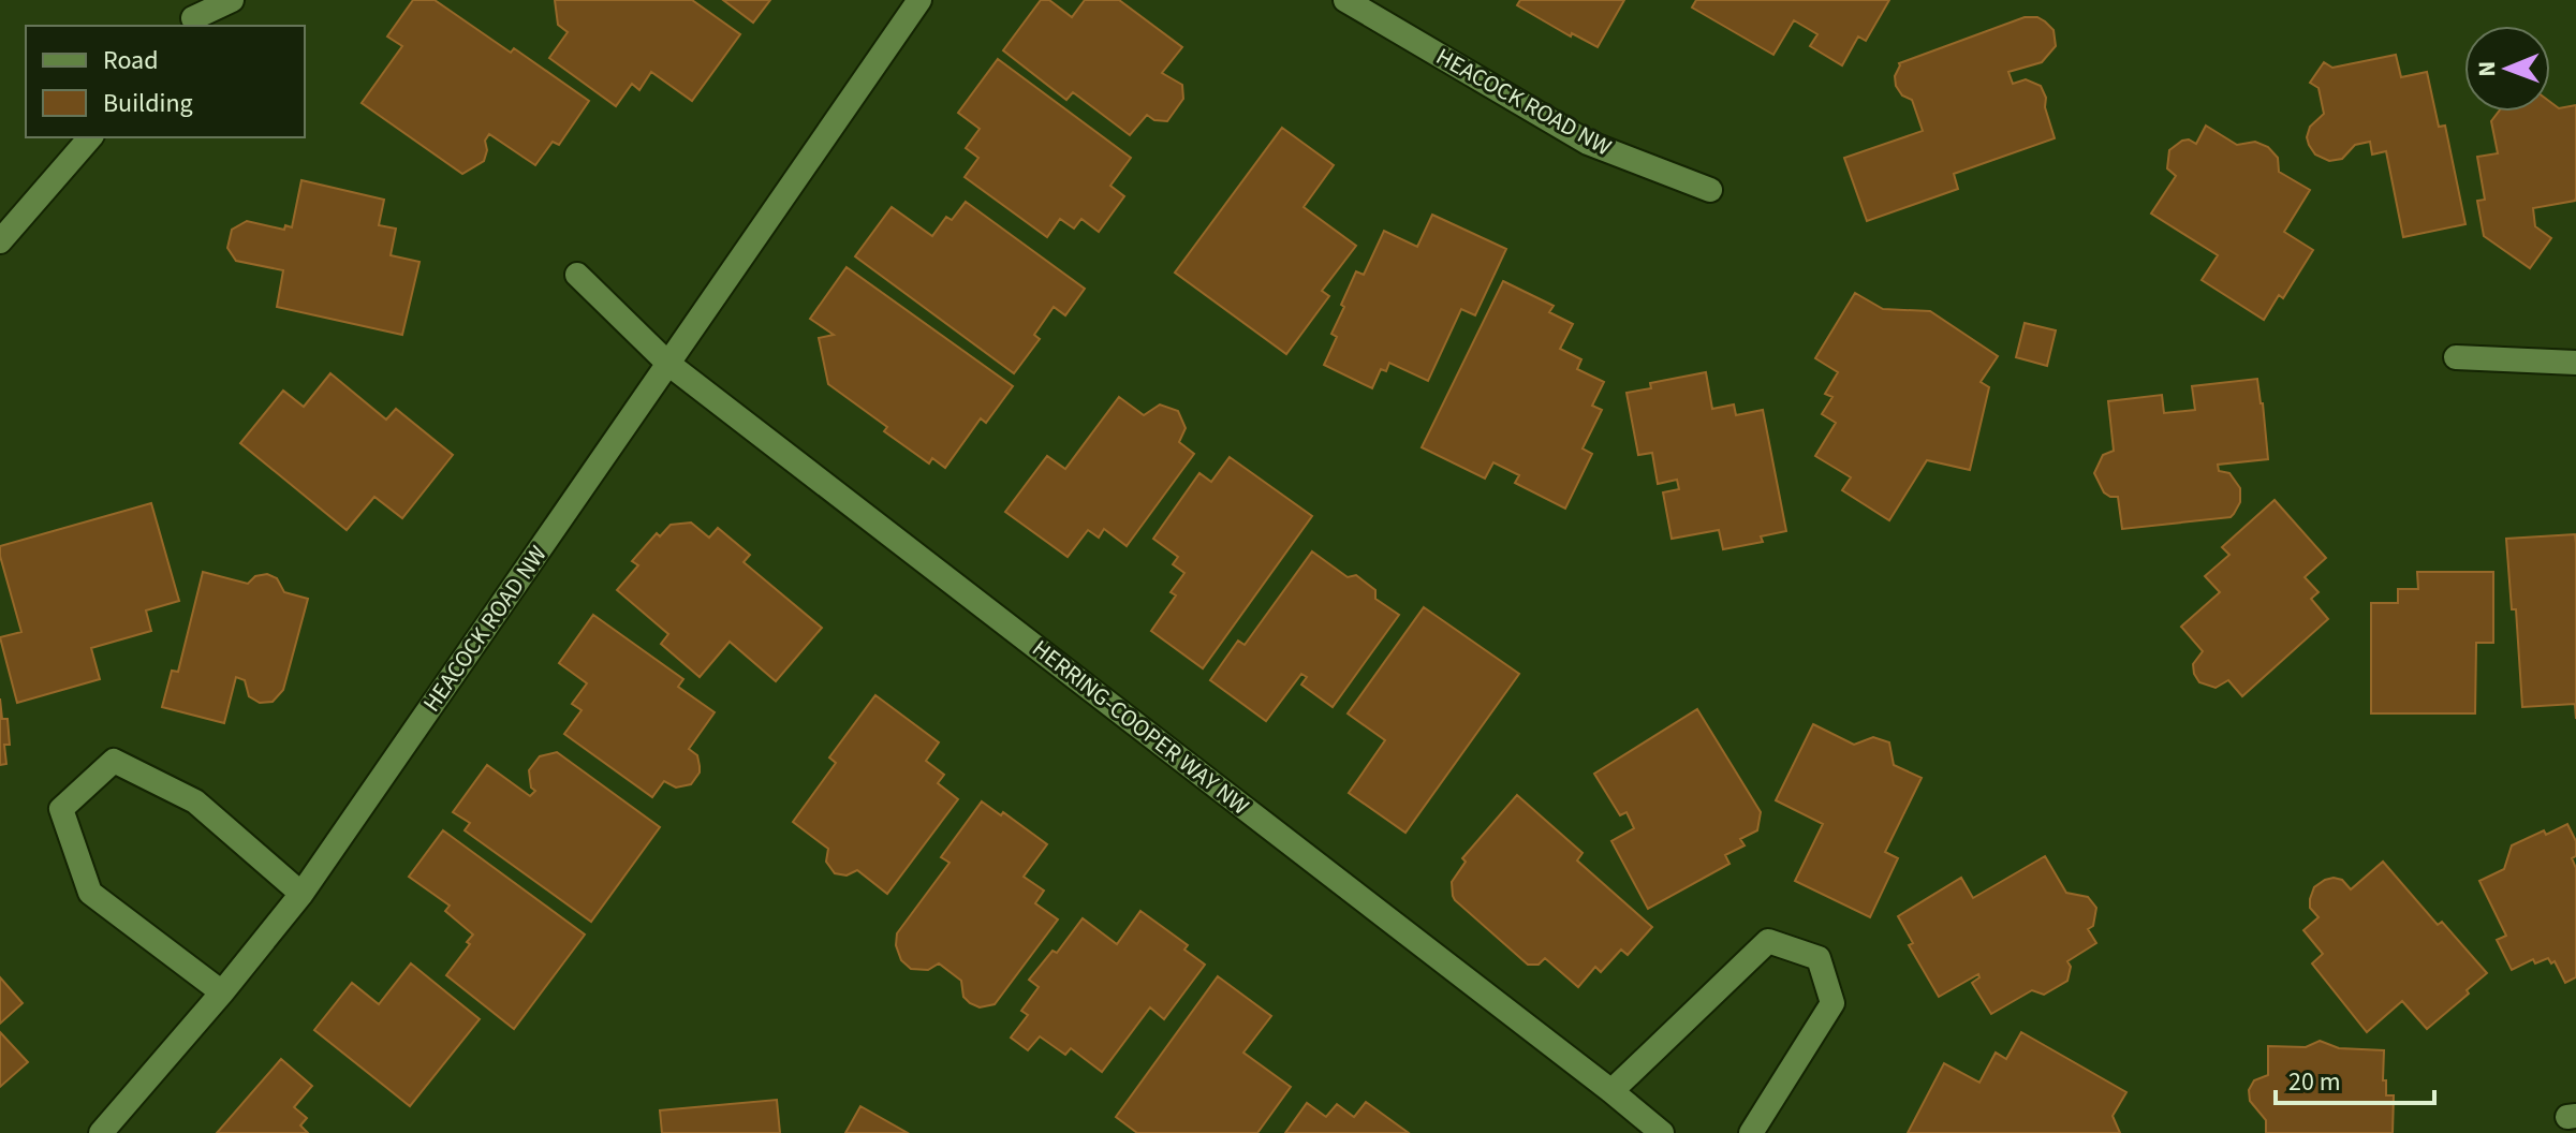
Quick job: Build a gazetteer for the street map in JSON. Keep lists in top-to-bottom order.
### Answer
{
  "streets": {
    "street": ["HEACOCK ROAD NW", "HERRING-COOPER WAY NW"]
  },
  "crossings": [
    ["HEACOCK ROAD NW", "HERRING-COOPER WAY NW"]
  ],
  "legend": ["Road", "Building"],
  "scale_bar": "20 m",
  "north": "left"
}
